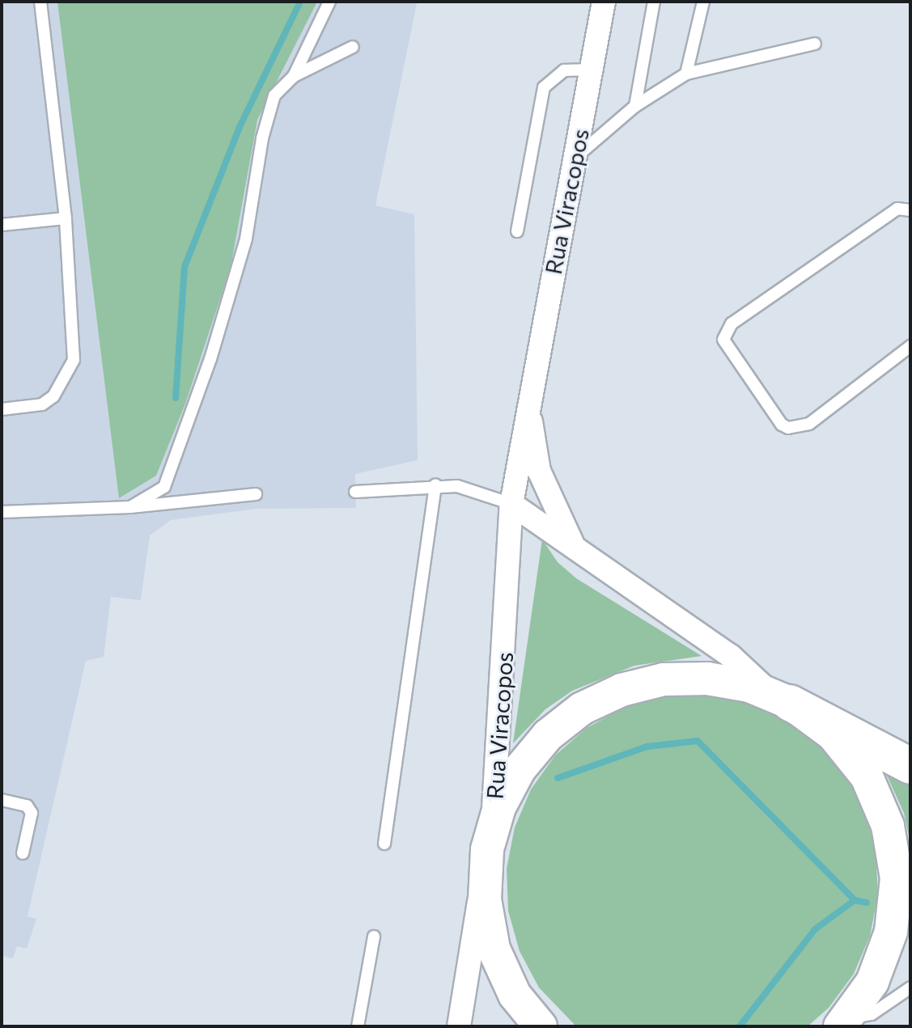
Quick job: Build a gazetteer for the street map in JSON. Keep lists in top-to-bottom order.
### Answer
{
  "streets": {
    "street": ["Rua Viracopos"]
  }
}
